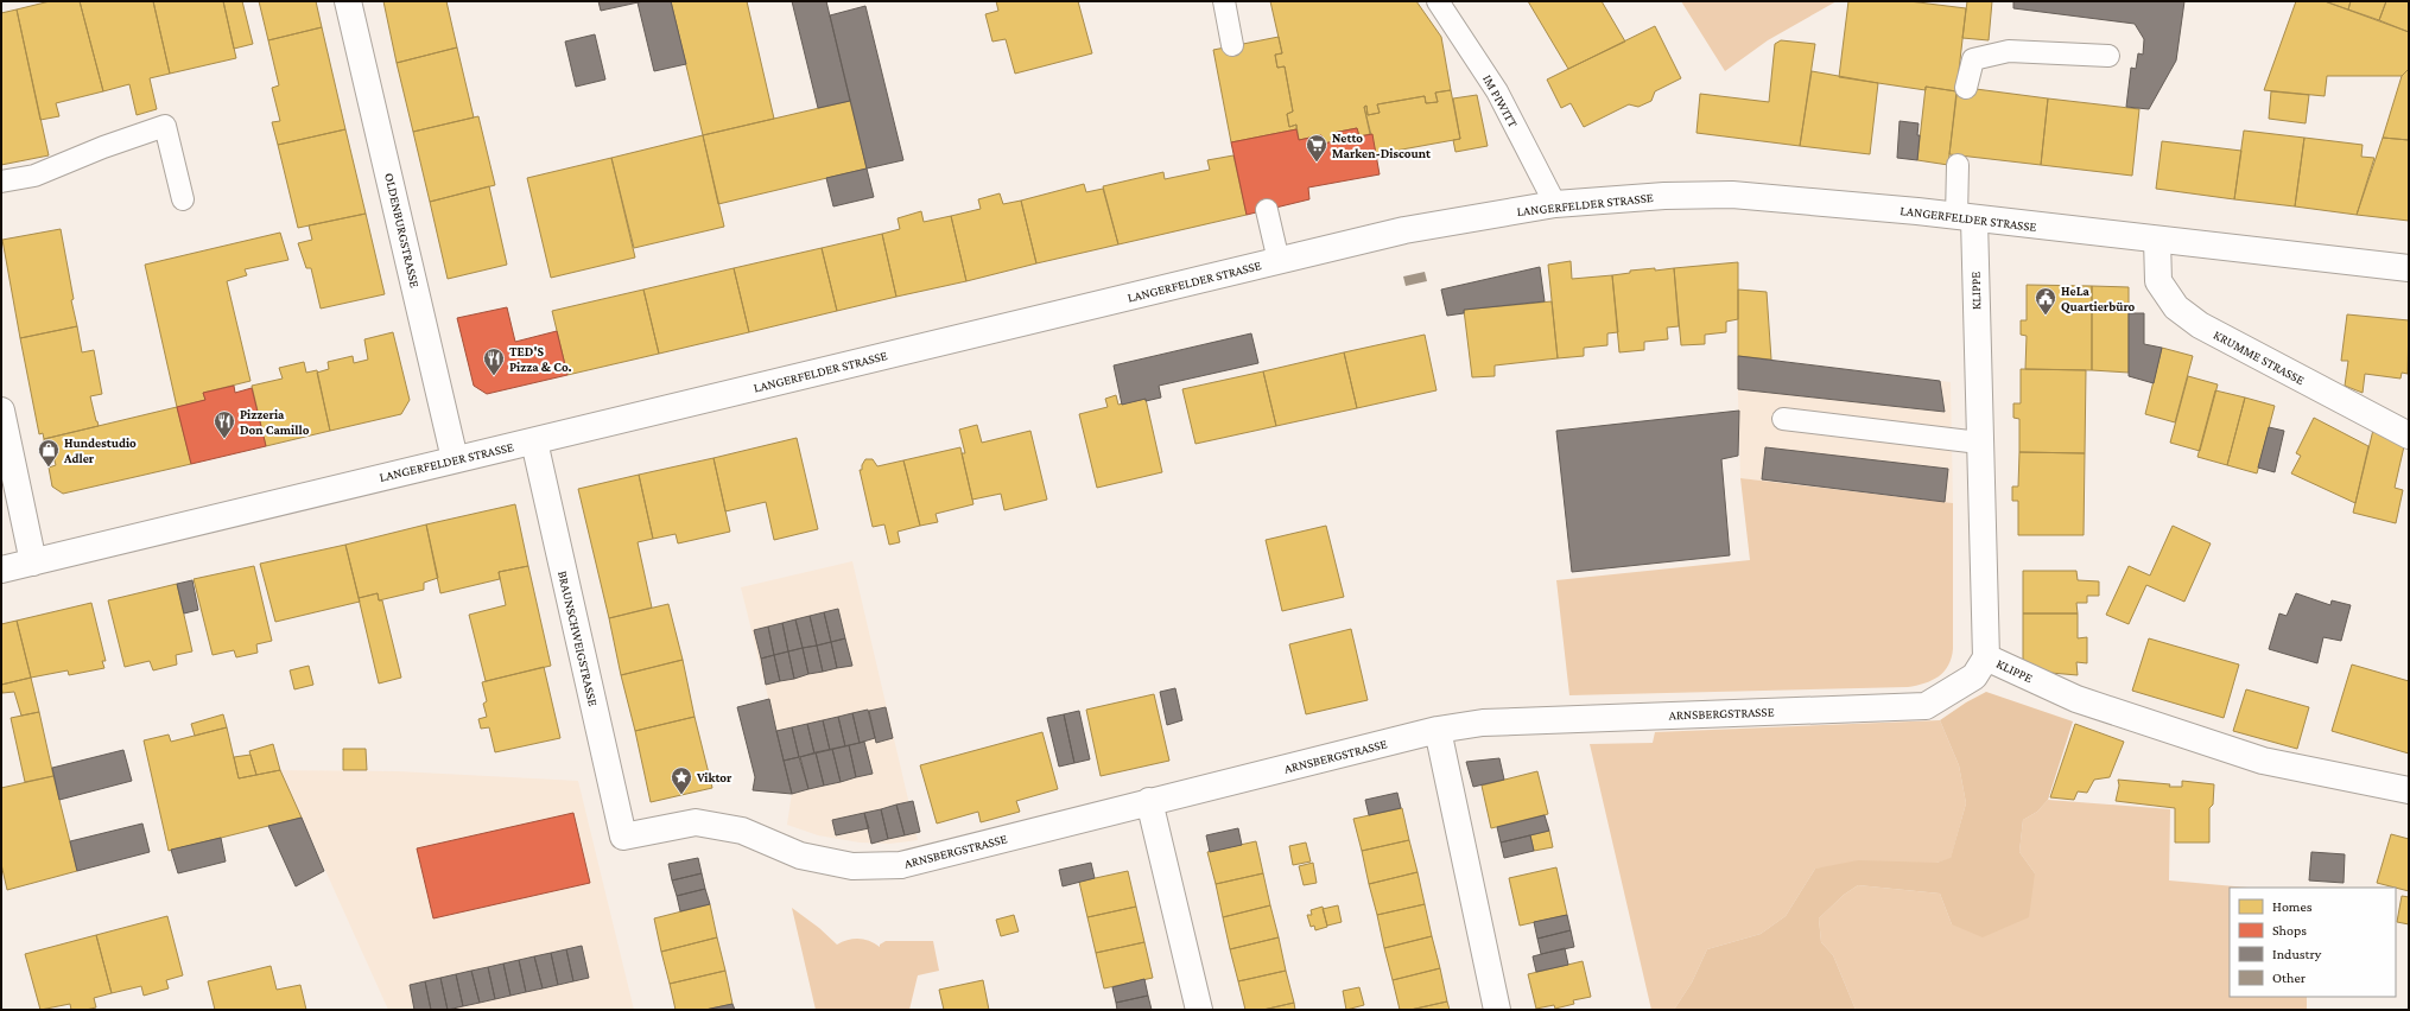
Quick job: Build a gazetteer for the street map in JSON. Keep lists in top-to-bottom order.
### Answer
{
  "streets": {
    "street": [
      "LANGERFELDER STRASSE",
      "OLDENBURGSTRASSE",
      "KLIPPE",
      "KRUMME STRASSE",
      "BRAUNSCHWEIGSTRASSE",
      "ARNSBERGSTRASSE"
    ],
    "lane": ["IM PIWITT"]
  },
  "crossings": [
    ["IM PIWITT", "LANGERFELDER STRASSE"],
    ["LANGERFELDER STRASSE", "OLDENBURGSTRASSE"],
    ["LANGERFELDER STRASSE", "KLIPPE"],
    ["LANGERFELDER STRASSE", "KRUMME STRASSE"],
    ["LANGERFELDER STRASSE", "BRAUNSCHWEIGSTRASSE"],
    ["KLIPPE", "ARNSBERGSTRASSE"],
    ["BRAUNSCHWEIGSTRASSE", "ARNSBERGSTRASSE"]
  ],
  "places": {
    "supermarket": ["Netto Marken-Discount"],
    "public building": ["HeLa Quartierbüro"],
    "restaurant": ["TED'S Pizza & Co.", "Pizzeria Don Camillo"],
    "shop": ["Hundestudio Adler"],
    "place": ["Viktor"]
  },
  "legend": [
    "Homes",
    "Shops",
    "Industry",
    "Other"
  ]
}
